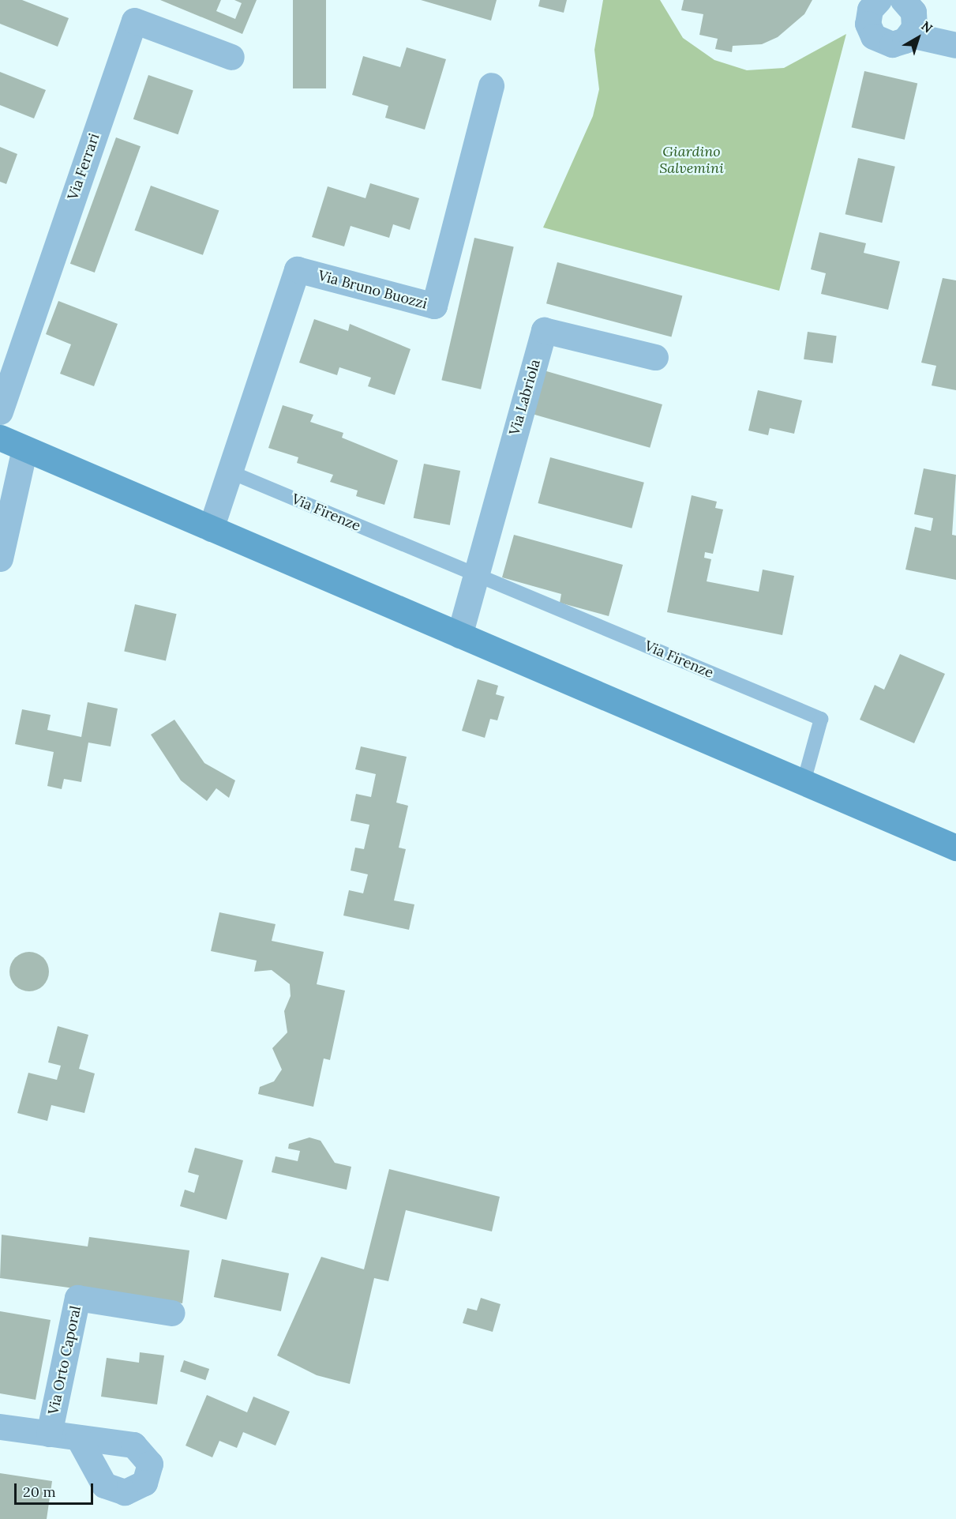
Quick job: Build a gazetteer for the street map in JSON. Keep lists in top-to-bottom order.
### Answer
{
  "streets": {
    "street": [
      "Via Ferrari",
      "Via Bruno Buozzi",
      "Via Labriola",
      "Via Orto Caporal"
    ],
    "lane": ["Via Firenze"]
  },
  "crossings": [
    ["Via Bruno Buozzi", "Via Firenze"],
    ["Via Labriola", "Via Firenze"]
  ],
  "parks": ["Giardino Salvemini"],
  "scale_bar": "20 m",
  "north": "top right"
}
